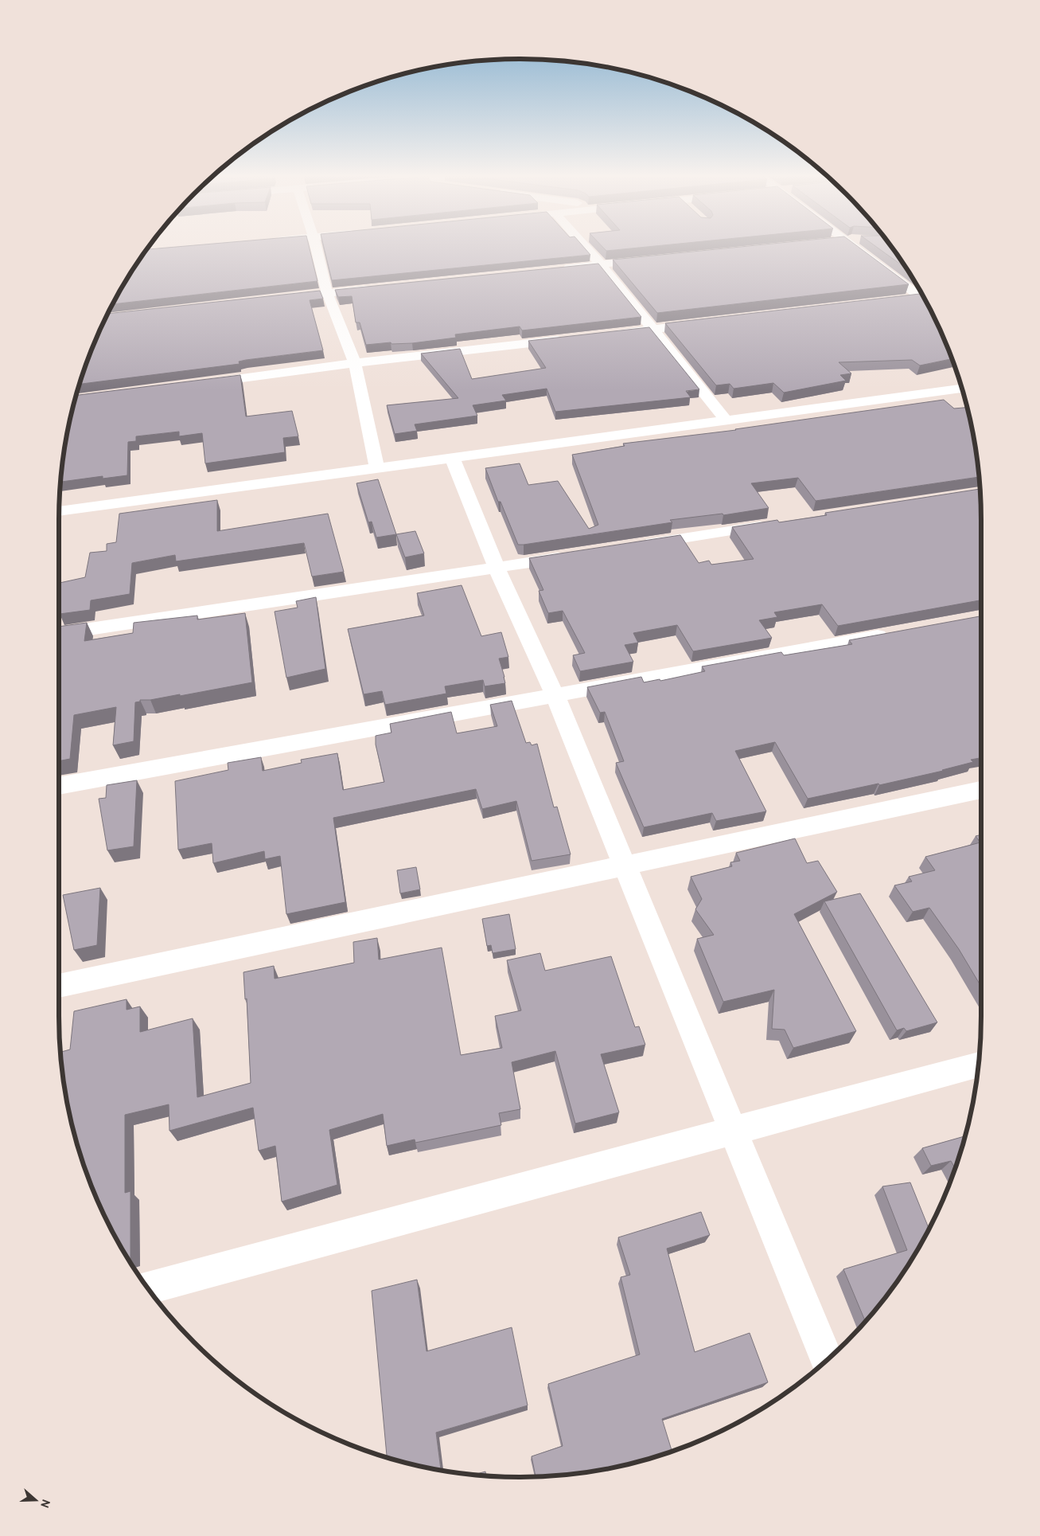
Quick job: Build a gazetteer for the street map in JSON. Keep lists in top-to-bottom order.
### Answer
{
  "north": "right"
}
